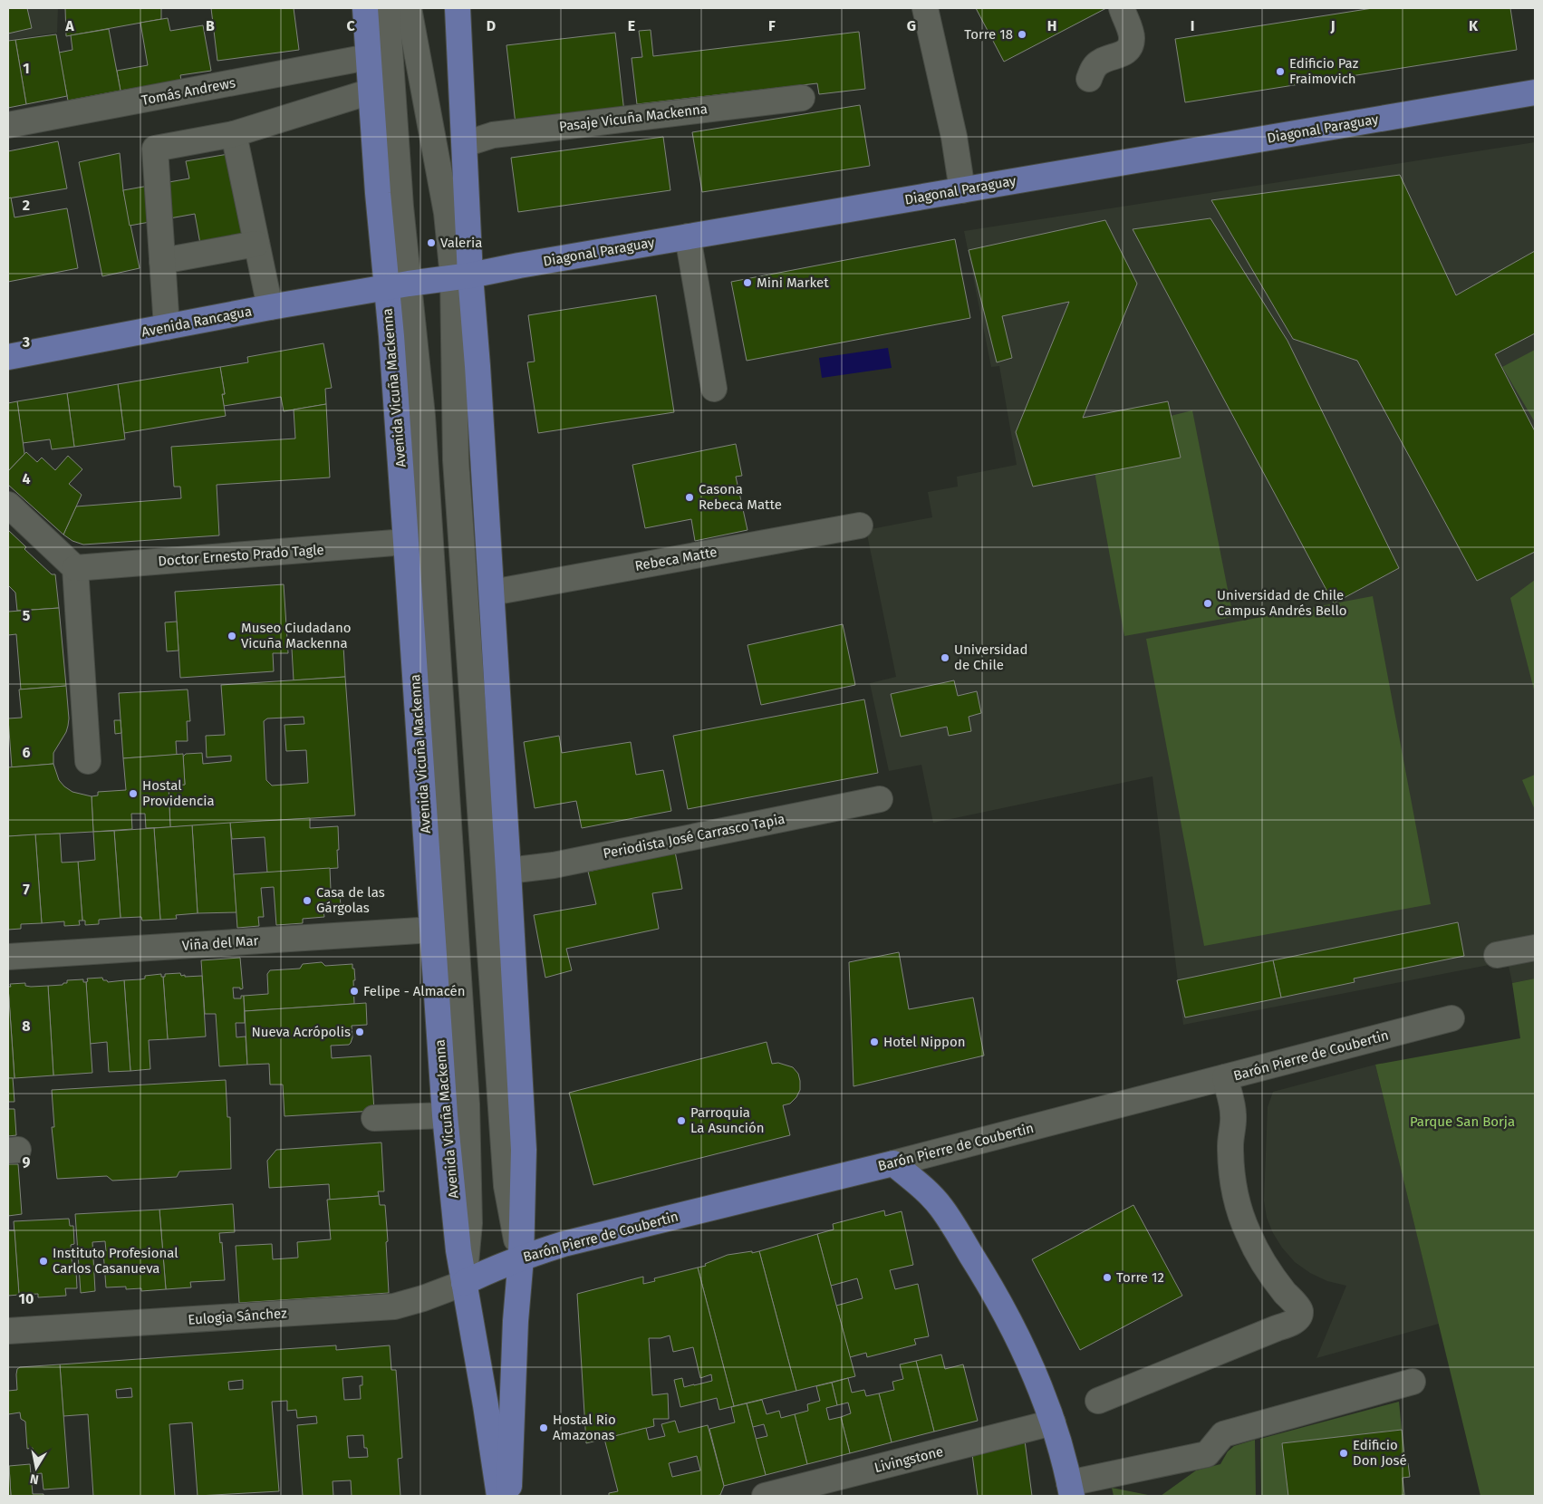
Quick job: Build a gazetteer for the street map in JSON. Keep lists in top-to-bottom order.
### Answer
{
  "streets": {
    "main road": [
      "Diagonal Paraguay",
      "Avenida Rancagua",
      "Avenida Vicuña Mackenna",
      "Barón Pierre de Coubertin"
    ],
    "street": [
      "Tomás Andrews",
      "Pasaje Vicuña Mackenna",
      "Doctor Ernesto Prado Tagle",
      "Rebeca Matte",
      "Periodista José Carrasco Tapia",
      "Viña del Mar",
      "Eulogia Sánchez",
      "Livingstone"
    ]
  },
  "crossings": [
    ["Tomás Andrews", "Avenida Vicuña Mackenna"],
    ["Diagonal Paraguay", "Avenida Rancagua"],
    ["Diagonal Paraguay", "Avenida Vicuña Mackenna"],
    ["Avenida Rancagua", "Avenida Vicuña Mackenna"],
    ["Avenida Vicuña Mackenna", "Doctor Ernesto Prado Tagle"],
    ["Avenida Vicuña Mackenna", "Viña del Mar"],
    ["Avenida Vicuña Mackenna", "Barón Pierre de Coubertin"],
    ["Avenida Vicuña Mackenna", "Eulogia Sánchez"],
    ["Barón Pierre de Coubertin", "Eulogia Sánchez"]
  ],
  "parks": ["Parque San Borja"],
  "places": [
    "Torre 18",
    "Edificio Paz Fraimovich",
    "Valeria",
    "Mini Market",
    "Casona Rebeca Matte",
    "Universidad de Chile Campus Andrés Bello",
    "Museo Ciudadano Vicuña Mackenna",
    "Universidad de Chile",
    "Hostal Providencia",
    "Casa de las Gárgolas",
    "Felipe - Almacén",
    "Nueva Acrópolis",
    "Hotel Nippon",
    "Parroquia La Asunción",
    "Instituto Profesional Carlos Casanueva",
    "Torre 12",
    "Hostal Rio Amazonas",
    "Edificio Don José"
  ],
  "north": "bottom",
  "grid": {
    "columns": [
      "A",
      "B",
      "C",
      "D",
      "E",
      "F",
      "G",
      "H",
      "I",
      "J",
      "K"
    ],
    "rows": [
      "1",
      "2",
      "3",
      "4",
      "5",
      "6",
      "7",
      "8",
      "9",
      "10"
    ]
  }
}
